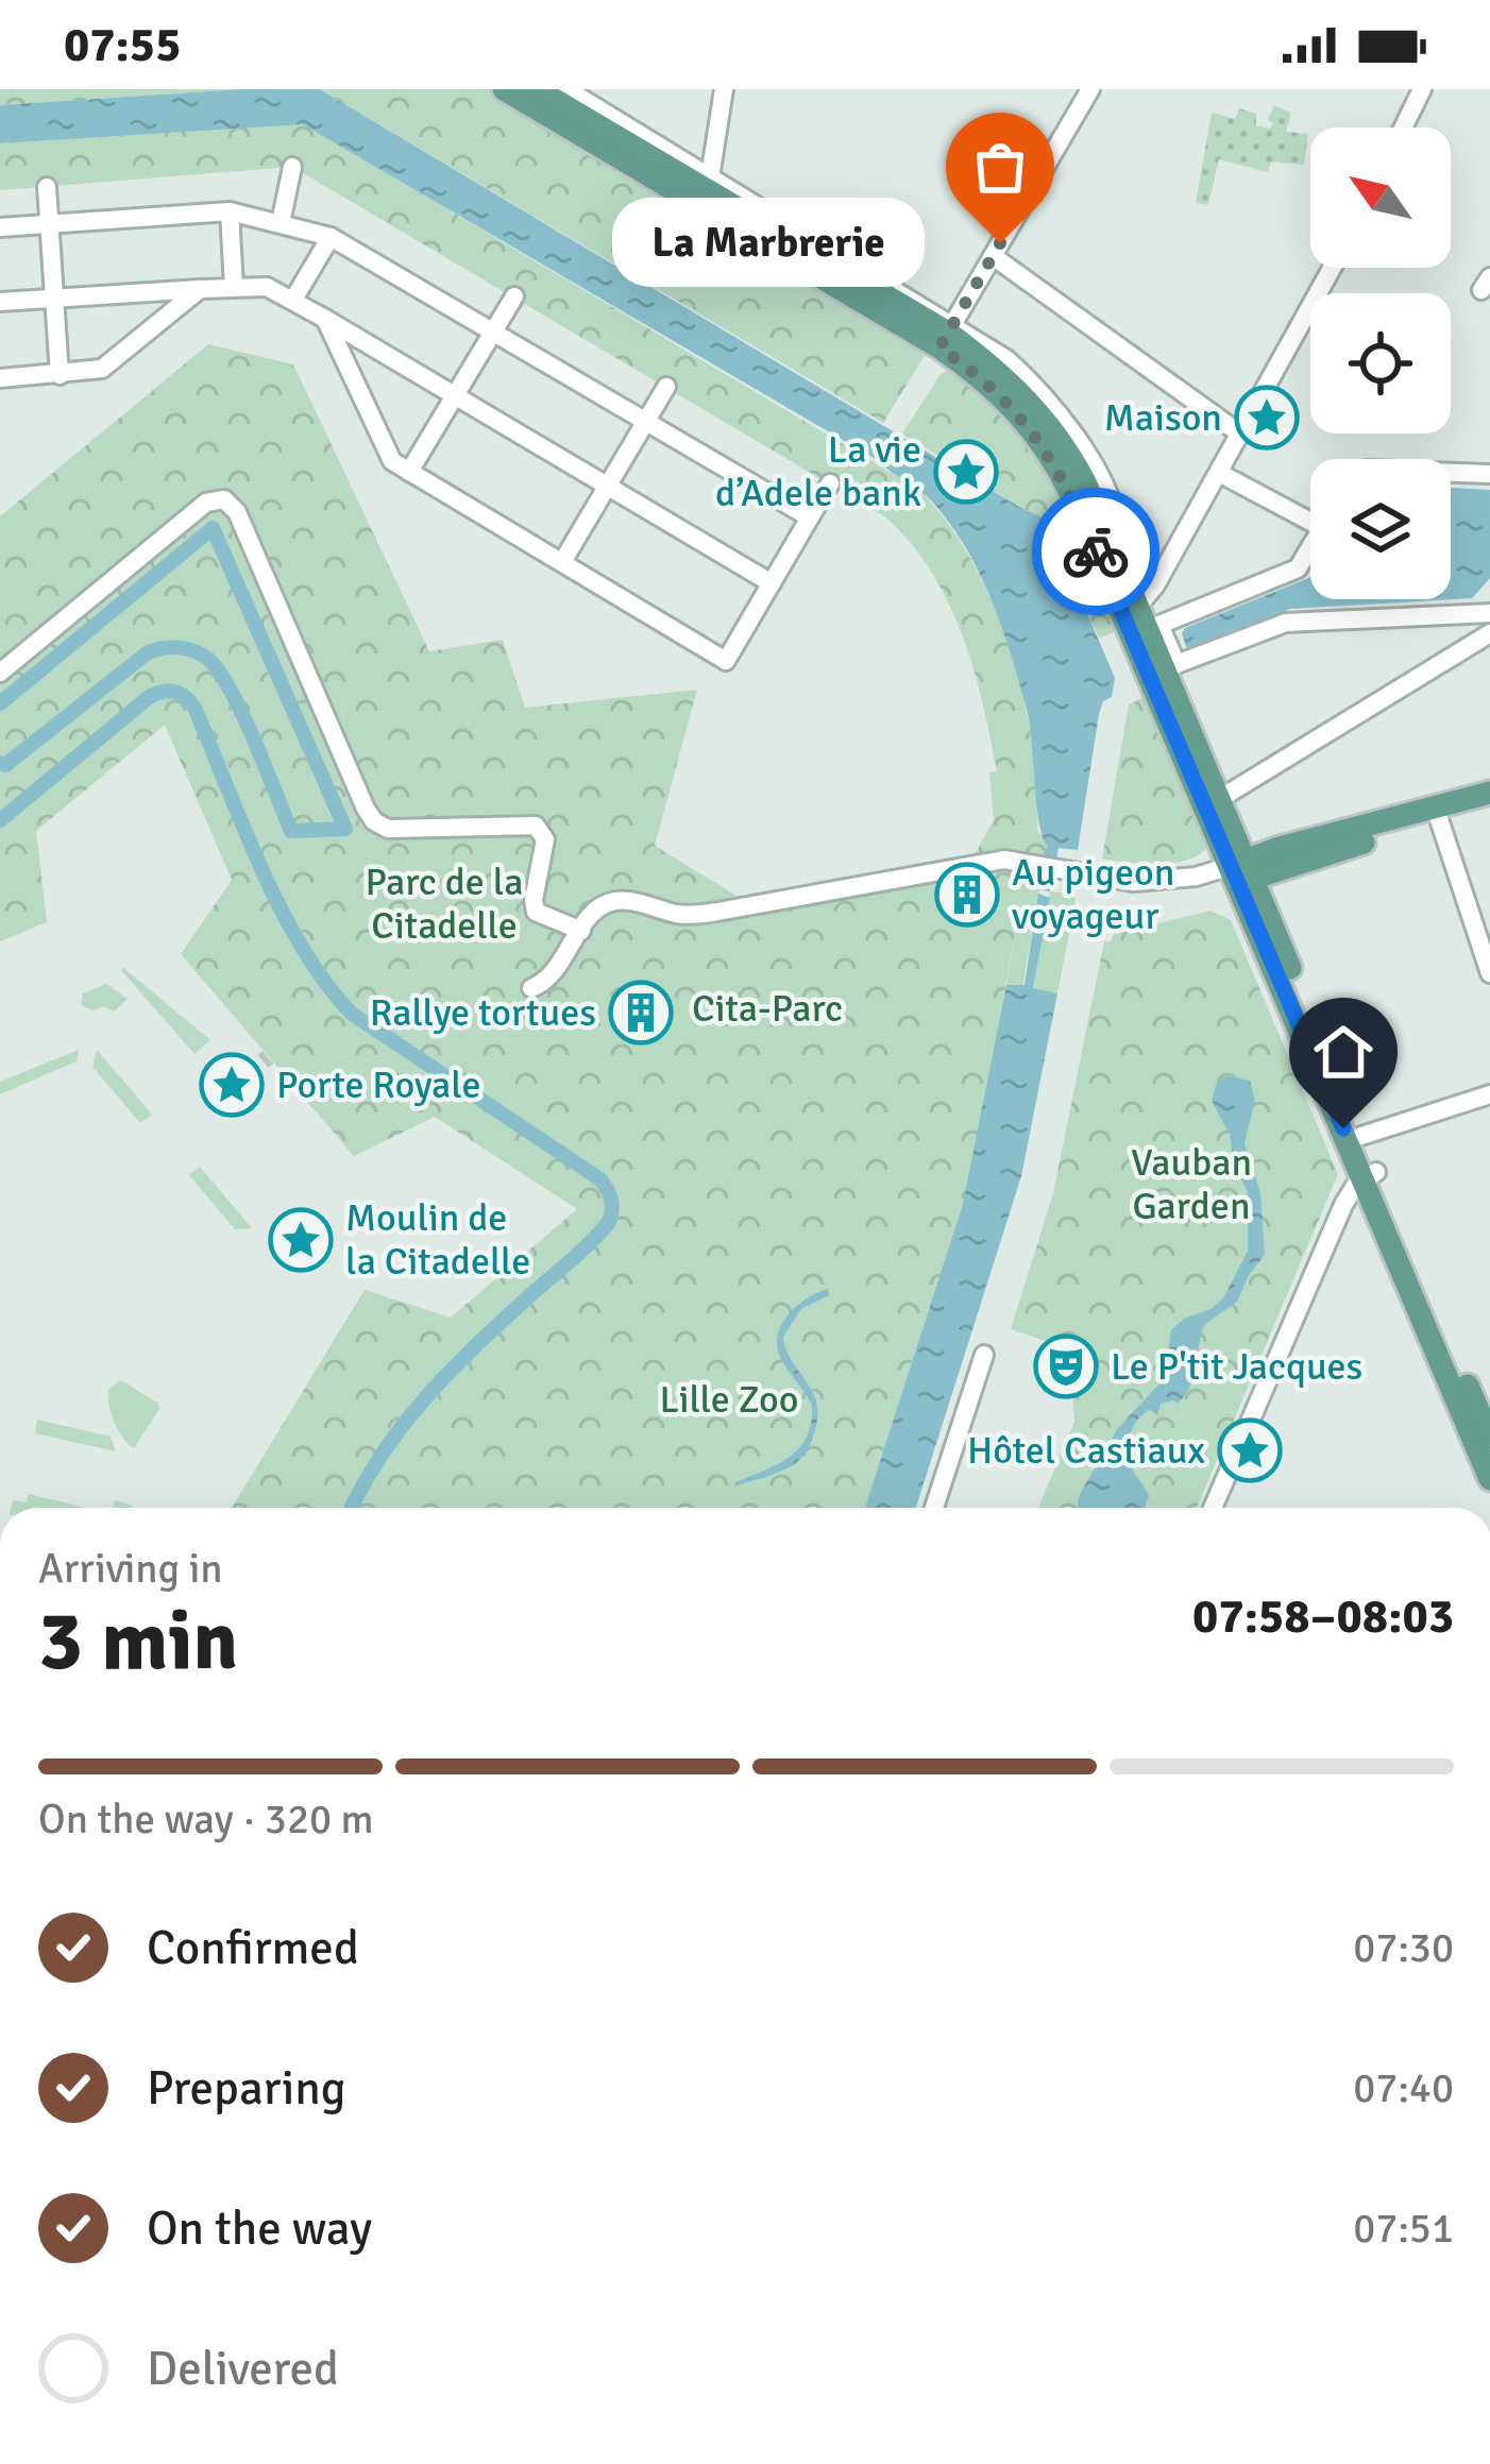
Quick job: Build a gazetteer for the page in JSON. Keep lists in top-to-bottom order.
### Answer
{
  "parks": [
    "Parc de la Citadelle",
    "Cita-Parc",
    "Vauban Garden",
    "Lille Zoo"
  ],
  "places": {
    "other": ["La Marbrerie"],
    "place": [
      "Maison",
      "La vie d’Adele bank",
      "Porte Royale",
      "Moulin de la Citadelle",
      "Hôtel Castiaux"
    ],
    "building": ["Au pigeon voyageur", "Rallye tortues"],
    "theatre": ["Le P'tit Jacques"]
  },
  "north": "top left",
  "page": {
    "status": "07:55",
    "bubble": "La Marbrerie",
    "heading": ["3 min", "Arriving in", "07:58–08:03"],
    "bar": "On the way · 320 m",
    "list": [
      ["Confirmed", "07:30"],
      ["Preparing", "07:40"],
      ["On the way", "07:51"],
      "Delivered"
    ]
  }
}
